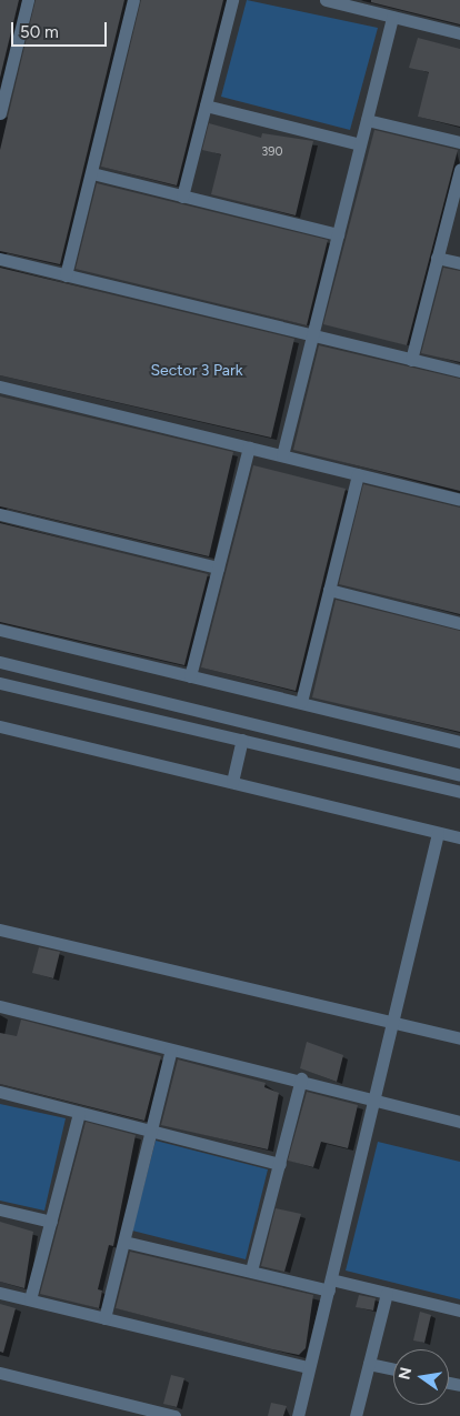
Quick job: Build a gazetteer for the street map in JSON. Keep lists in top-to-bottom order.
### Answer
{
  "parks": ["Sector 3 Park"],
  "house_numbers": ["390"],
  "scale_bar": "50 m",
  "north": "left"
}
